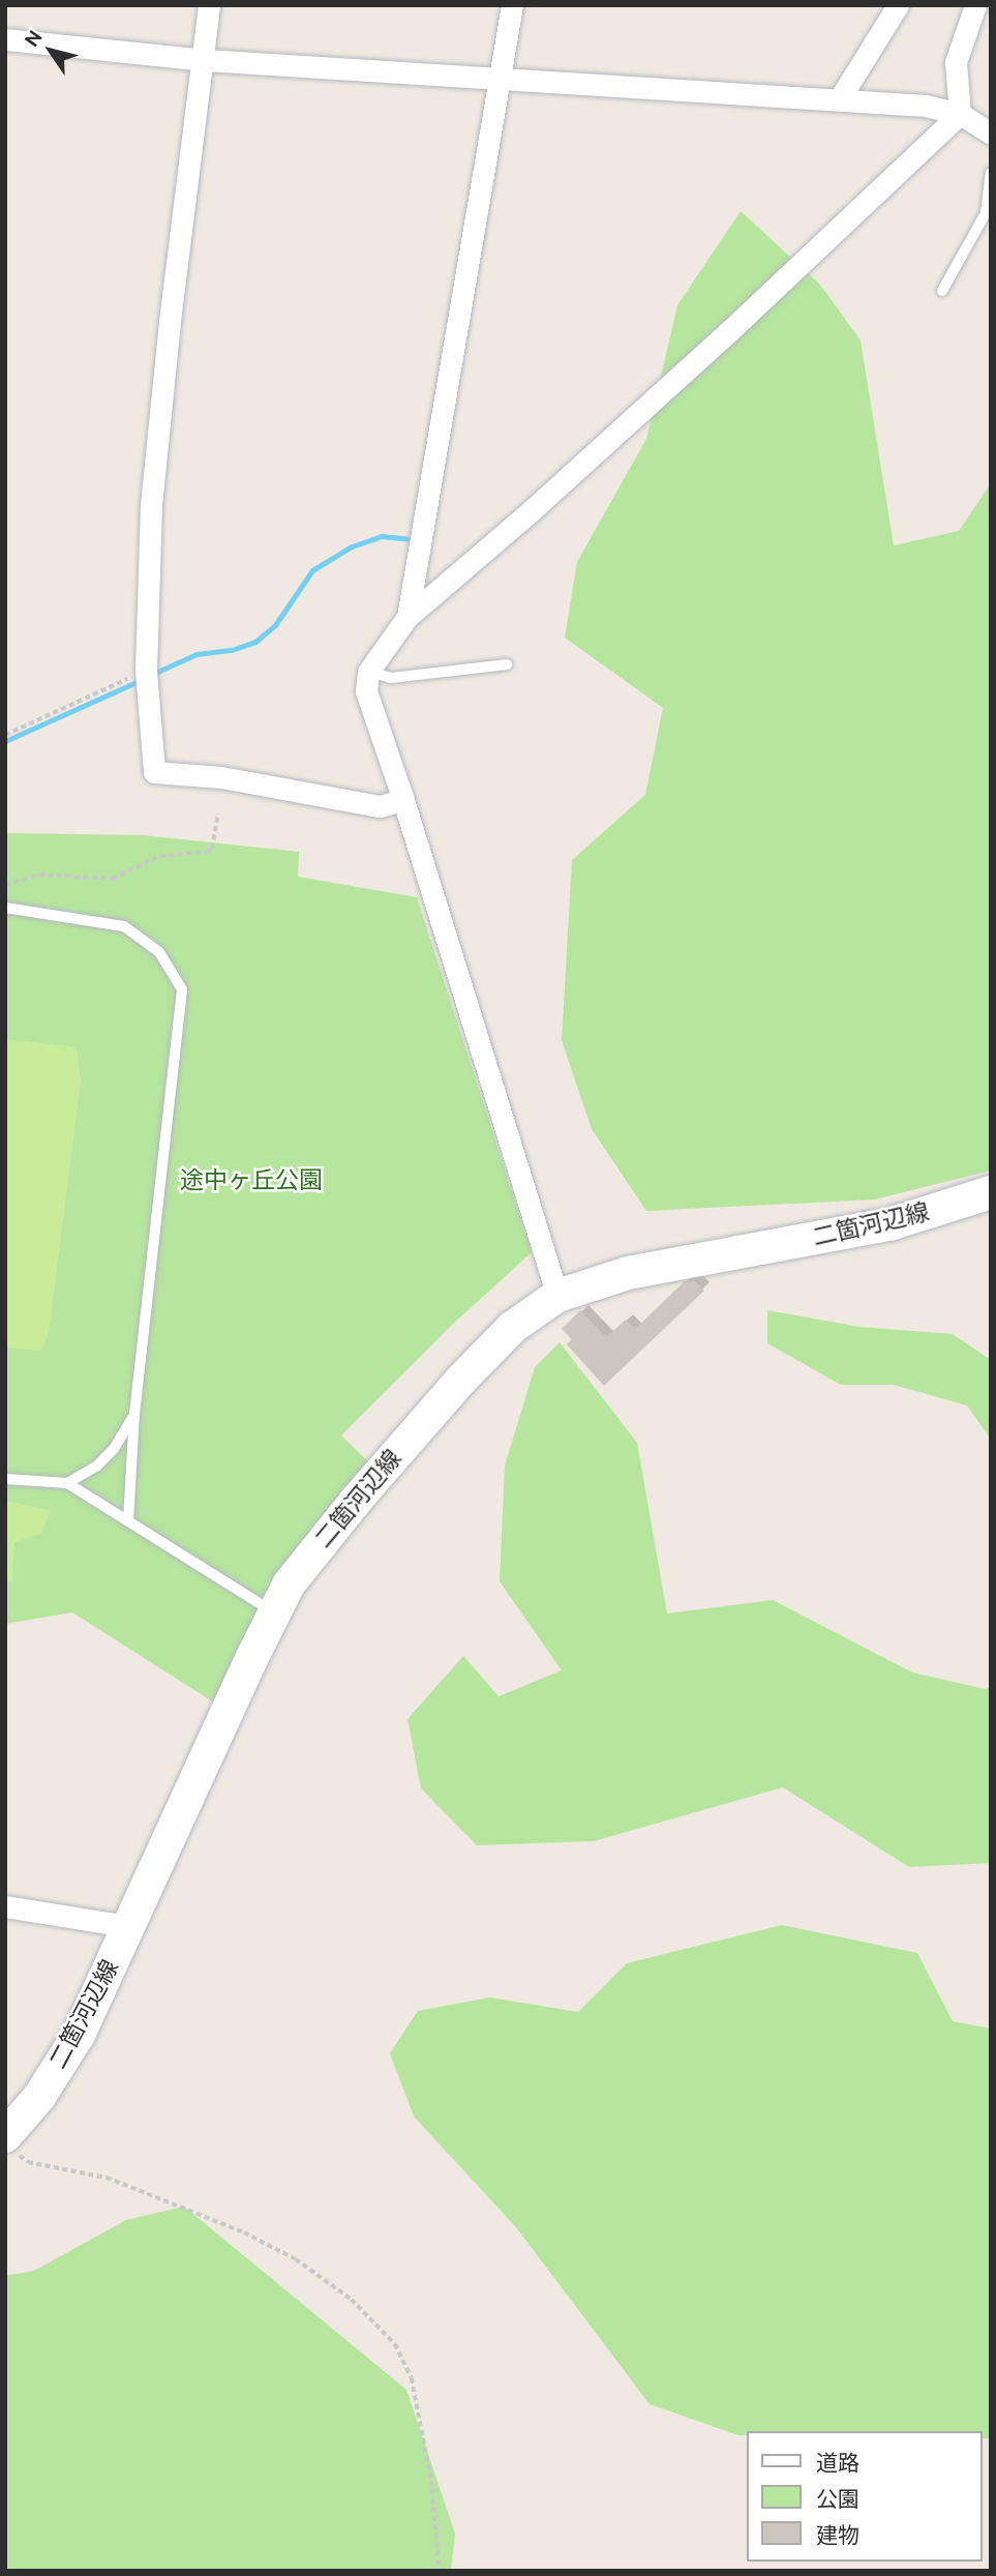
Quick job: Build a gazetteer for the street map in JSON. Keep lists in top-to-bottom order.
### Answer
{
  "streets": {
    "main road": ["二箇河辺線"]
  },
  "parks": ["途中ヶ丘公園"],
  "legend": ["道路", "公園", "建物"],
  "north": "top left"
}
